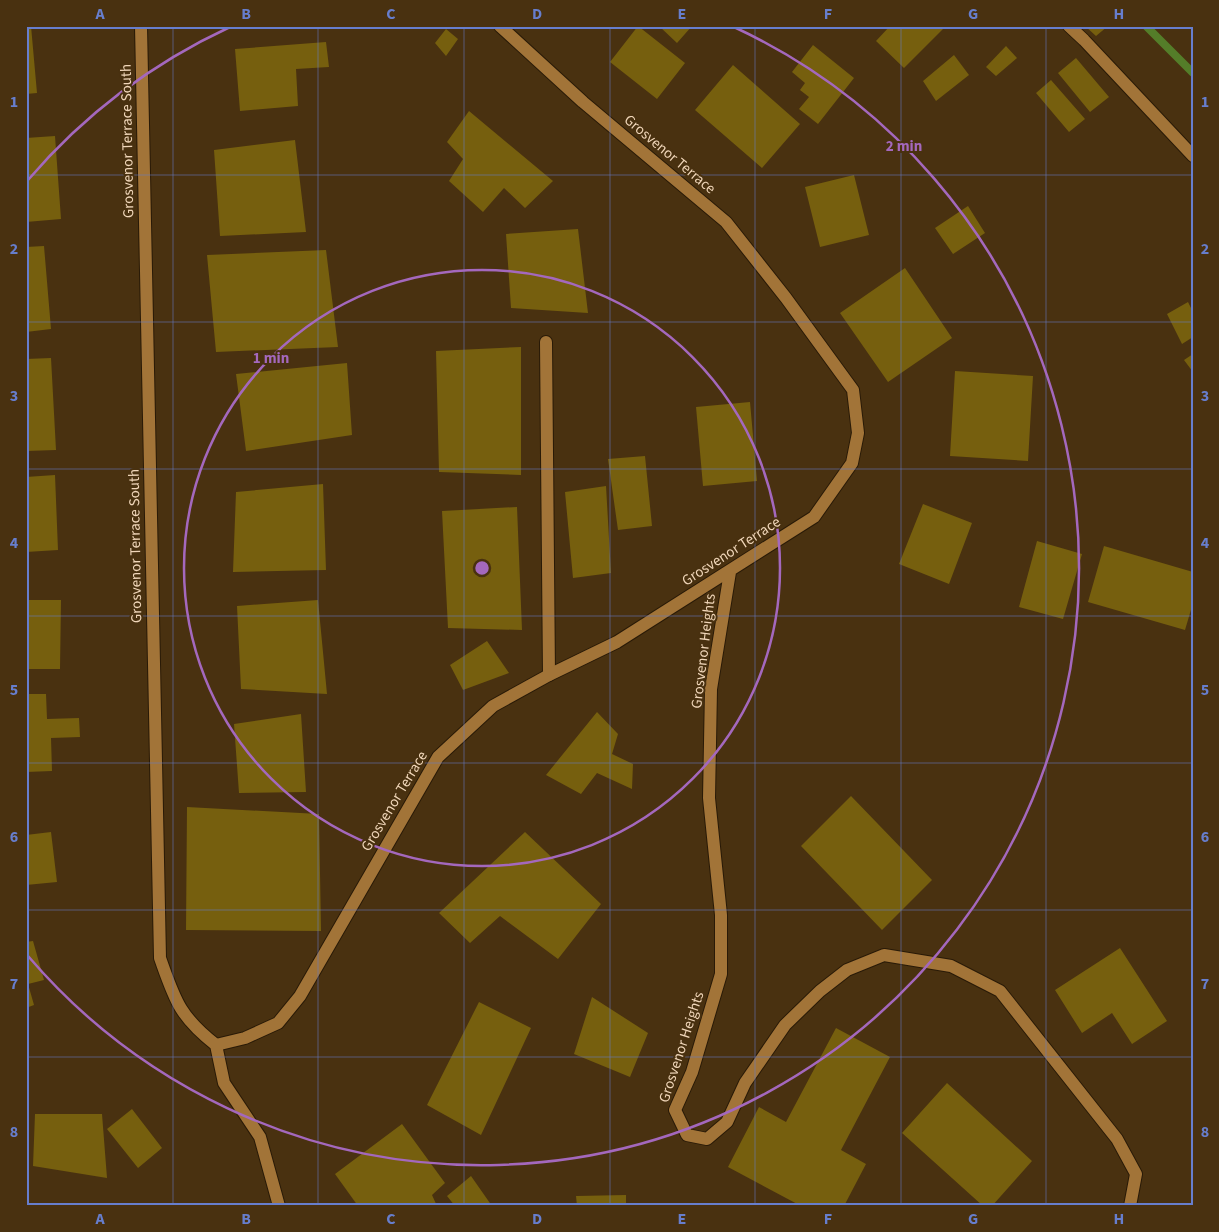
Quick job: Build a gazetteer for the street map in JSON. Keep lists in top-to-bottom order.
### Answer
{
  "streets": {
    "street": ["Grosvenor Terrace South", "Grosvenor Terrace", "Grosvenor Heights"]
  },
  "crossings": [
    ["Grosvenor Terrace South", "Grosvenor Terrace"],
    ["Grosvenor Terrace", "Grosvenor Heights"]
  ],
  "grid": {
    "columns": [
      "A",
      "B",
      "C",
      "D",
      "E",
      "F",
      "G",
      "H"
    ],
    "rows": [
      "1",
      "2",
      "3",
      "4",
      "5",
      "6",
      "7",
      "8"
    ]
  },
  "rings": ["2 min", "1 min"]
}
